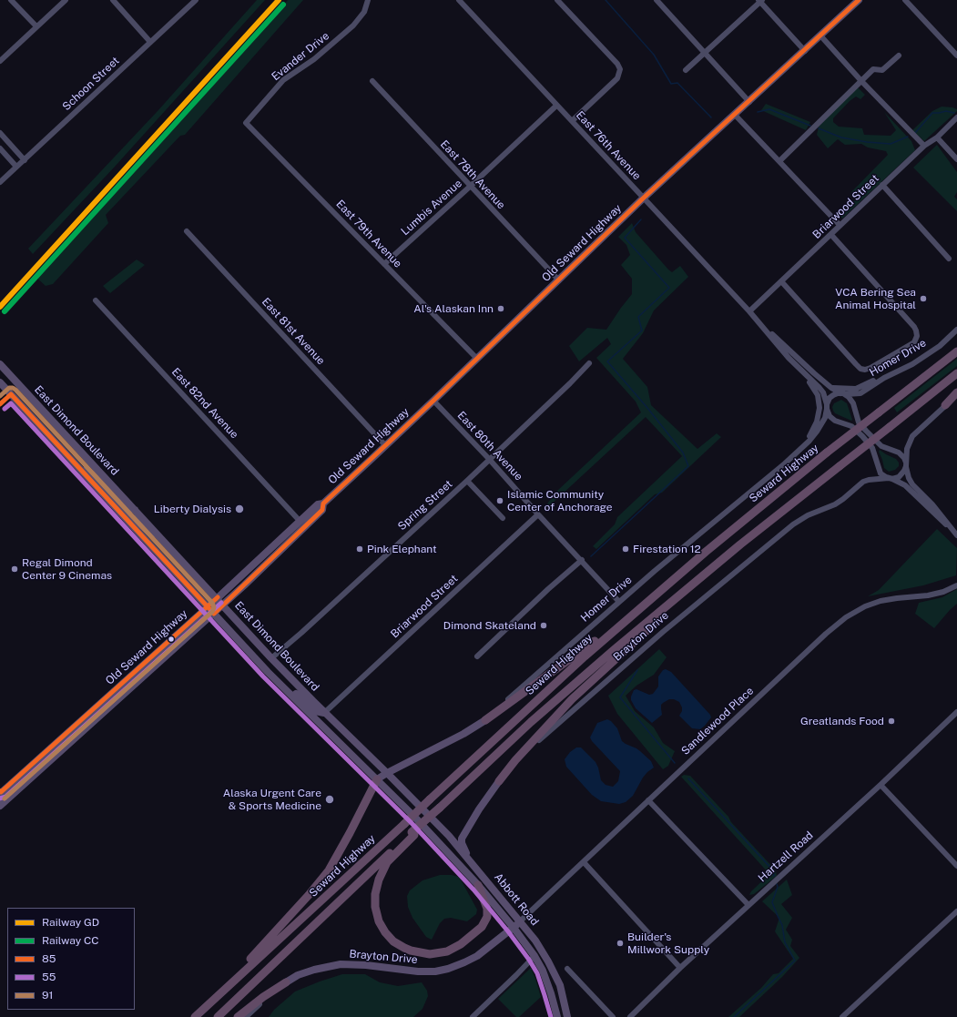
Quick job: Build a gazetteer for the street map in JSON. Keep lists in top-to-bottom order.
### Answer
{
  "streets": {
    "highway": ["Seward Highway"],
    "main road": [
      "Old Seward Highway",
      "Homer Drive",
      "East Dimond Boulevard",
      "Brayton Drive",
      "Abbott Road"
    ],
    "street": [
      "Evander Drive",
      "Schoon Street",
      "East 76th Avenue",
      "East 78th Avenue",
      "Briarwood Street",
      "Lumbis Avenue",
      "East 79th Avenue",
      "East 81st Avenue",
      "East 82nd Avenue",
      "East 80th Avenue",
      "Spring Street",
      "Sandlewood Place",
      "Hartzell Road"
    ]
  },
  "crossings": [
    ["Evander Drive", "East 79th Avenue"],
    ["East 76th Avenue", "Briarwood Street"],
    ["East 76th Avenue", "Lumbis Avenue"],
    ["East 76th Avenue", "Old Seward Highway"],
    ["East 76th Avenue", "Homer Drive"],
    ["East 76th Avenue", "Brayton Drive"],
    ["East 78th Avenue", "Lumbis Avenue"],
    ["East 78th Avenue", "Old Seward Highway"],
    ["Briarwood Street", "East Dimond Boulevard"],
    ["Briarwood Street", "East 80th Avenue"],
    ["Lumbis Avenue", "East 79th Avenue"],
    ["East 79th Avenue", "Old Seward Highway"],
    ["Old Seward Highway", "East 81st Avenue"],
    ["Old Seward Highway", "East 82nd Avenue"],
    ["Old Seward Highway", "East Dimond Boulevard"],
    ["Old Seward Highway", "East 80th Avenue"],
    ["Homer Drive", "East Dimond Boulevard"],
    ["Homer Drive", "East 80th Avenue"],
    ["East Dimond Boulevard", "Spring Street"],
    ["East Dimond Boulevard", "Abbott Road"],
    ["East 80th Avenue", "Spring Street"],
    ["Brayton Drive", "Sandlewood Place"],
    ["Brayton Drive", "Abbott Road"],
    ["Sandlewood Place", "Abbott Road"]
  ],
  "places": [
    "VCA Bering Sea Animal Hospital",
    "Al's Alaskan Inn",
    "Islamic Community Center of Anchorage",
    "Liberty Dialysis",
    "Pink Elephant",
    "Firestation 12",
    "Regal Dimond Center 9 Cinemas",
    "Dimond Skateland",
    "Greatlands Food",
    "Alaska Urgent Care & Sports Medicine",
    "Builder's Millwork Supply"
  ],
  "lines": [
    "rail line GD",
    "transit line 85",
    "rail line CC",
    "transit line 91",
    "transit line 55"
  ],
  "legend": [
    "Railway GD",
    "Railway CC",
    "85",
    "55",
    "91"
  ]
}
